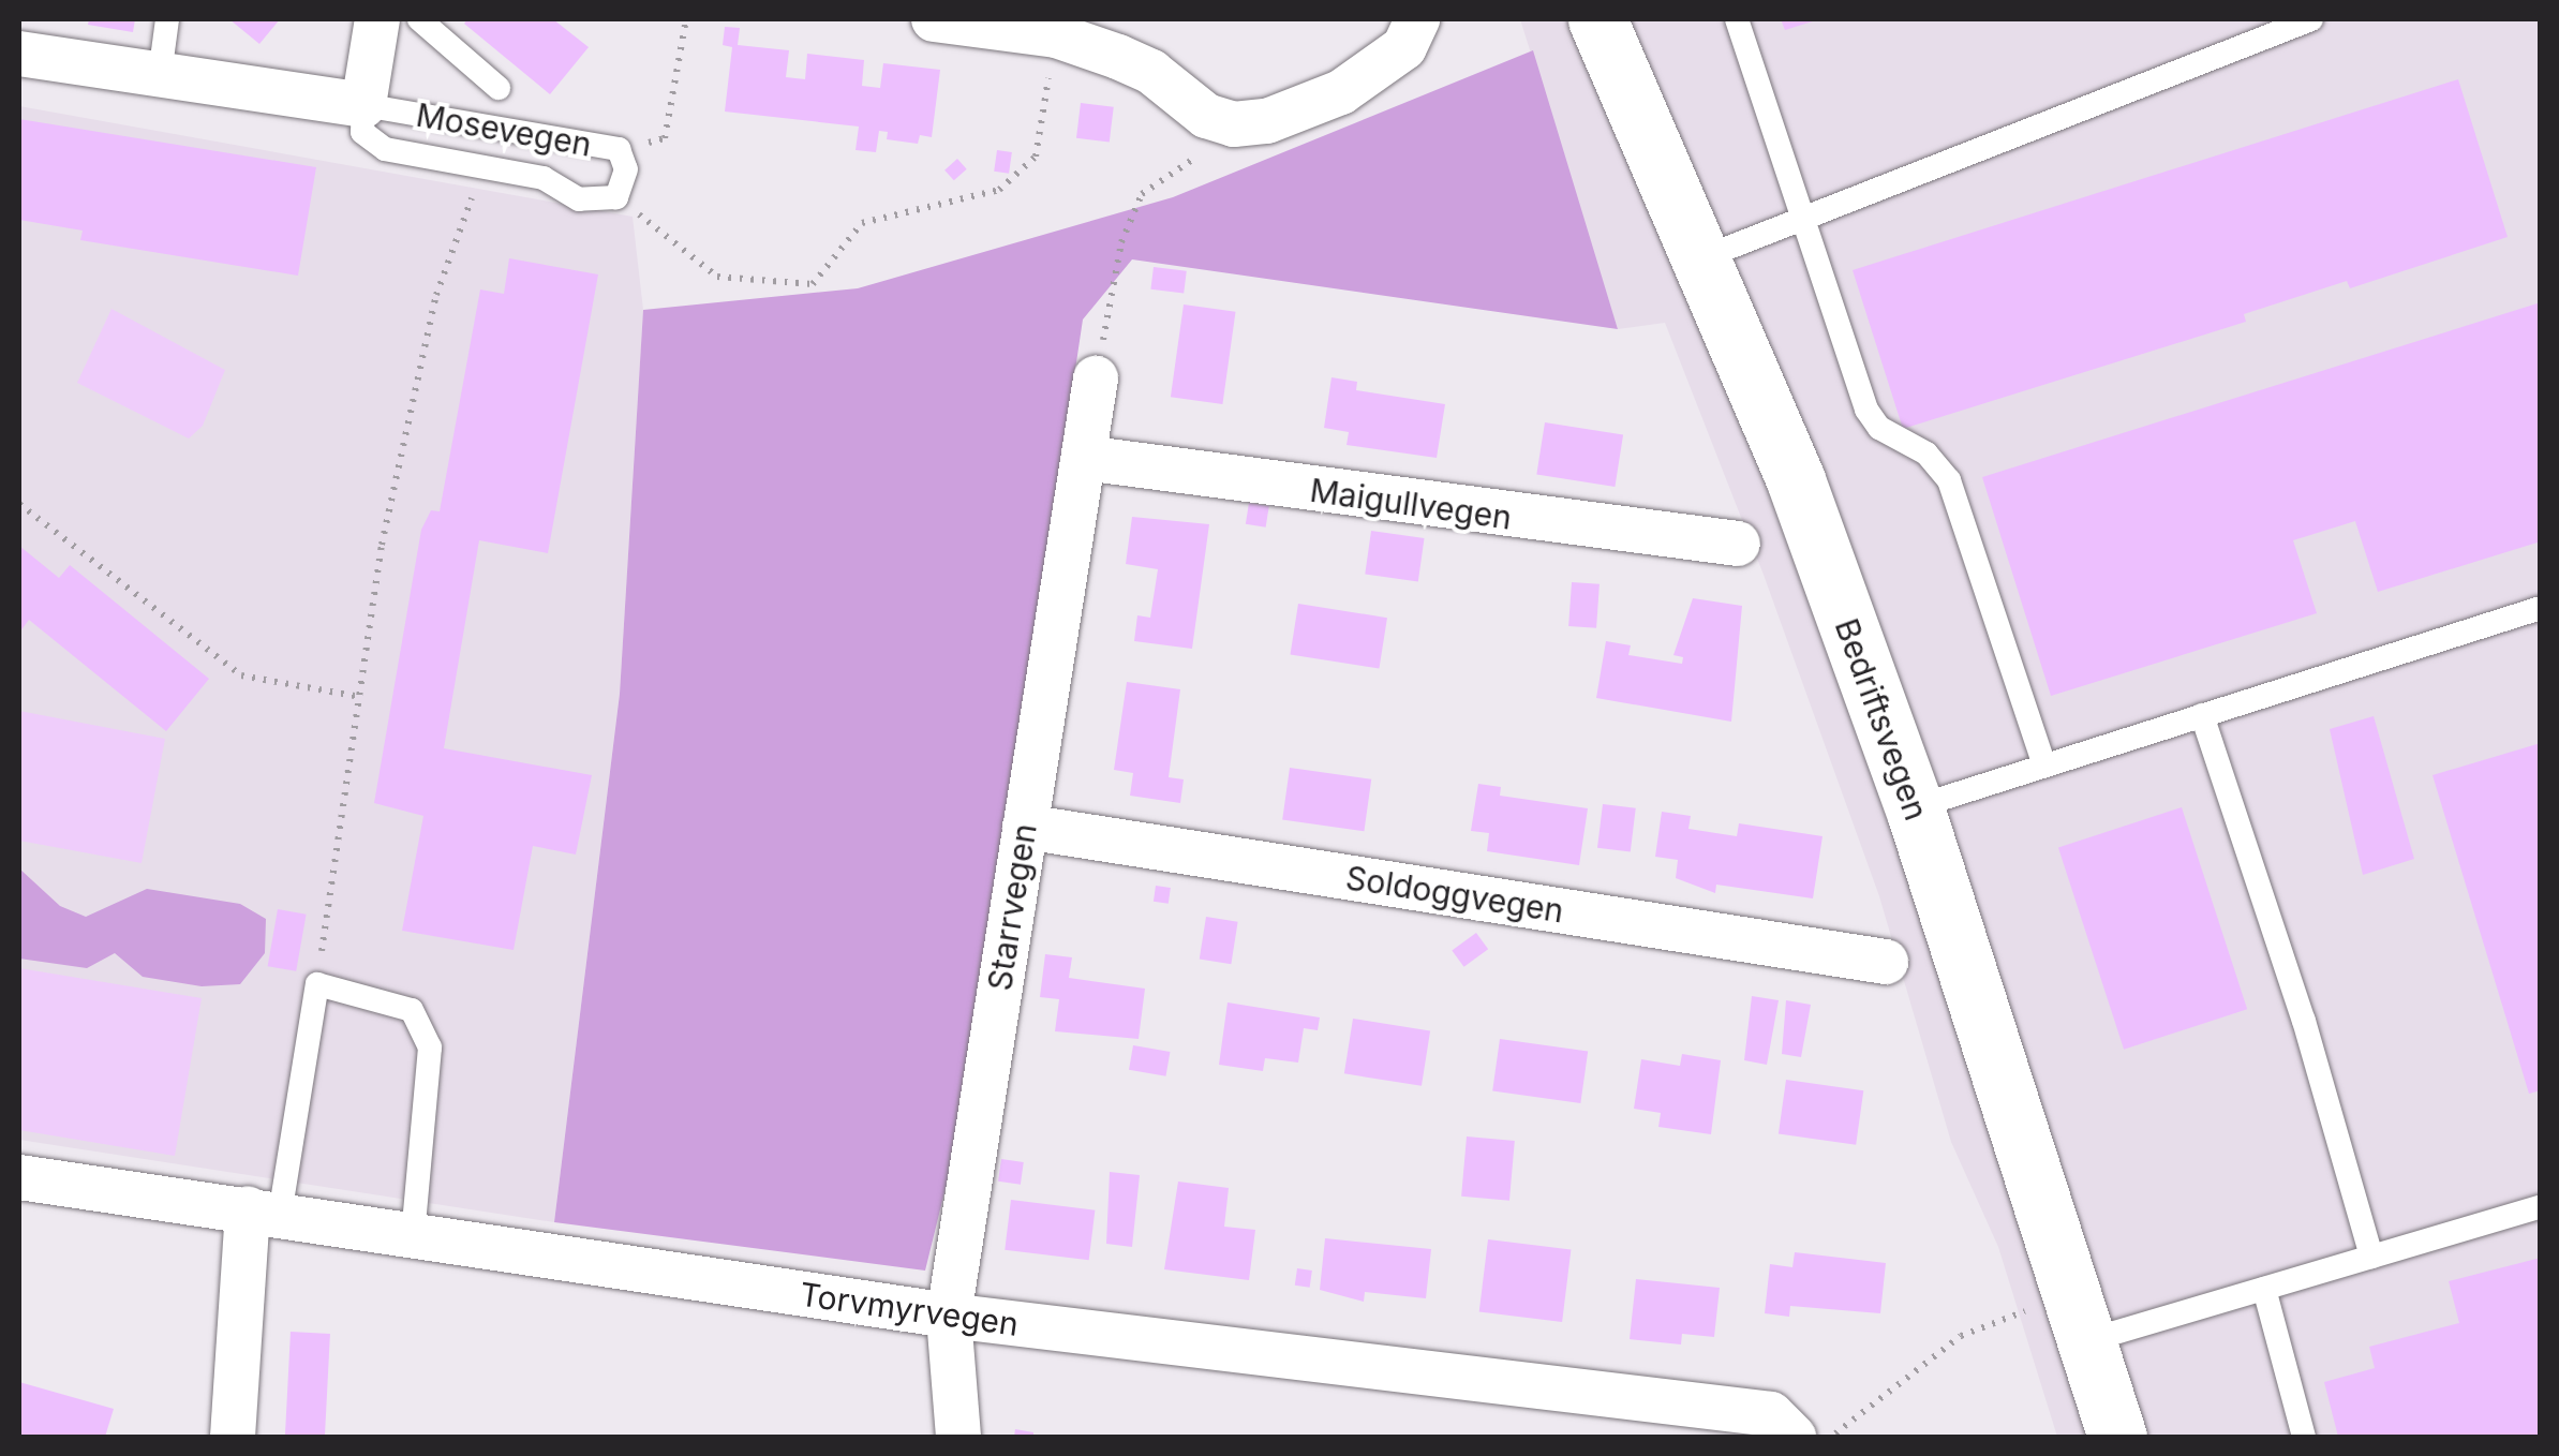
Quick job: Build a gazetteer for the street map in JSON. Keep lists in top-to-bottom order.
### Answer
{
  "streets": {
    "street": [
      "Mosevegen",
      "Maigullvegen",
      "Bedriftsvegen",
      "Soldoggvegen",
      "Starrvegen",
      "Torvmyrvegen"
    ]
  },
  "crossings": [
    ["Maigullvegen", "Starrvegen"],
    ["Soldoggvegen", "Starrvegen"],
    ["Starrvegen", "Torvmyrvegen"]
  ]
}
